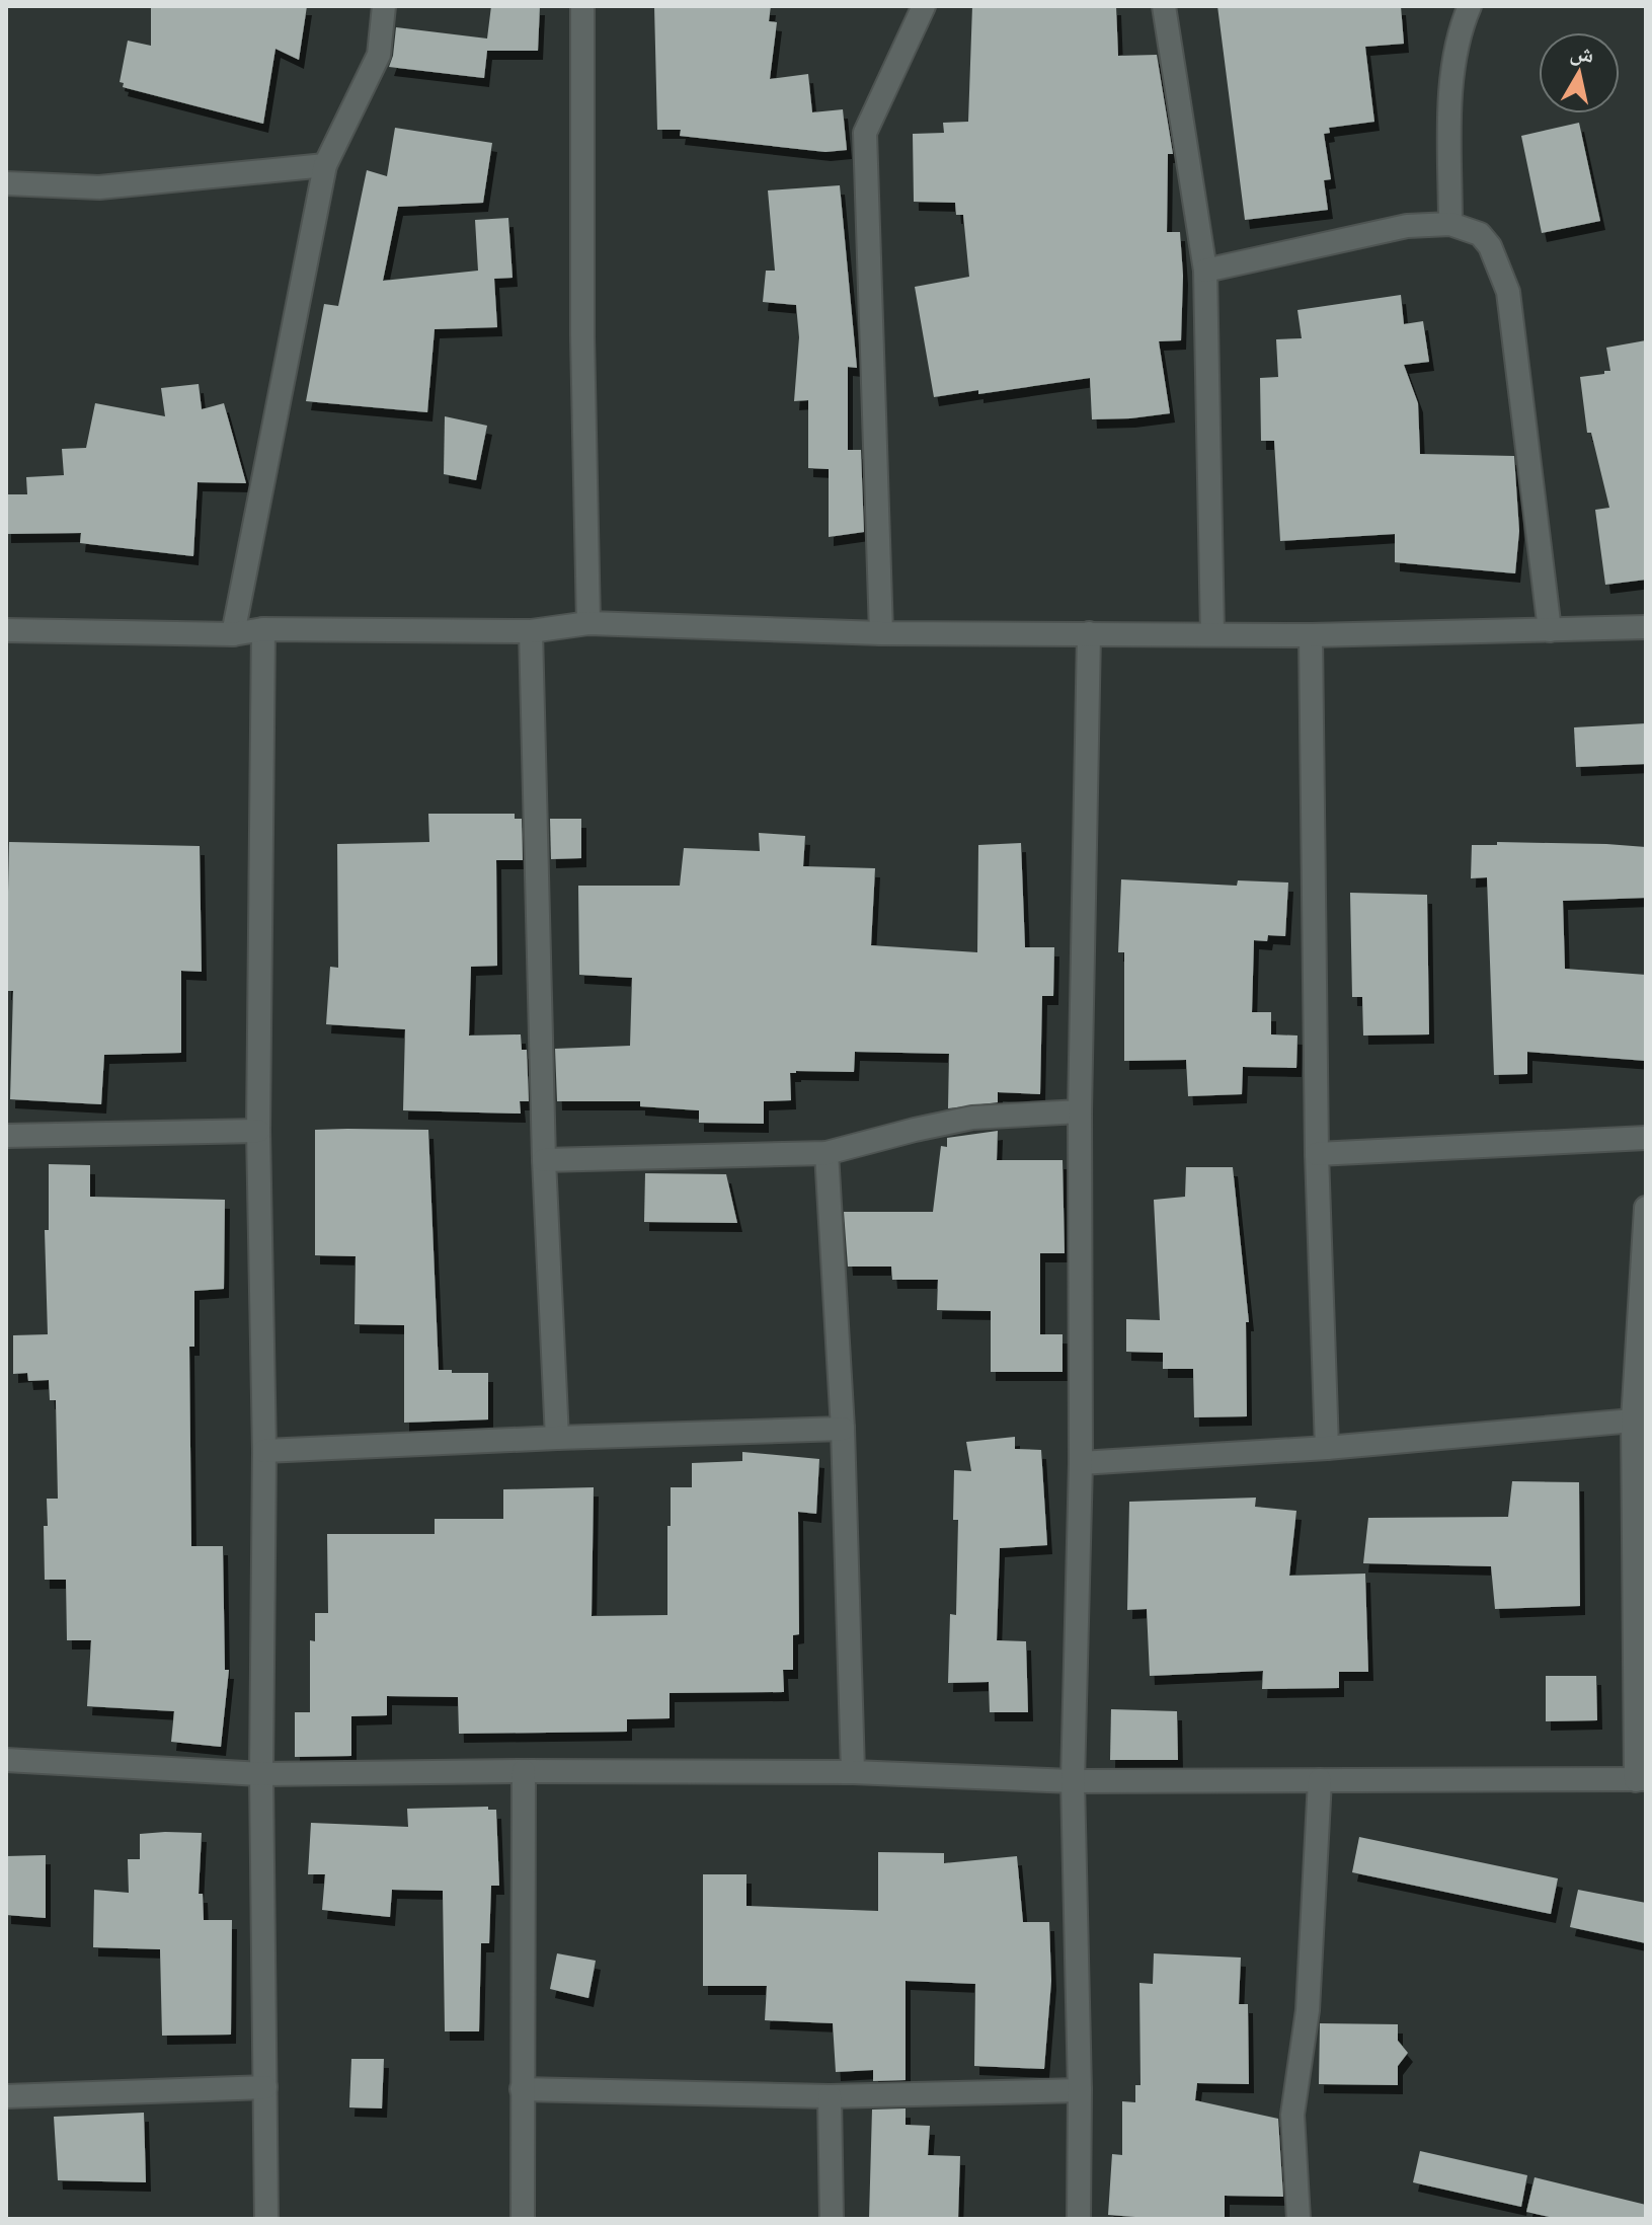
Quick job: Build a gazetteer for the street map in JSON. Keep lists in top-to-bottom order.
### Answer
{
  "north": "top"
}
